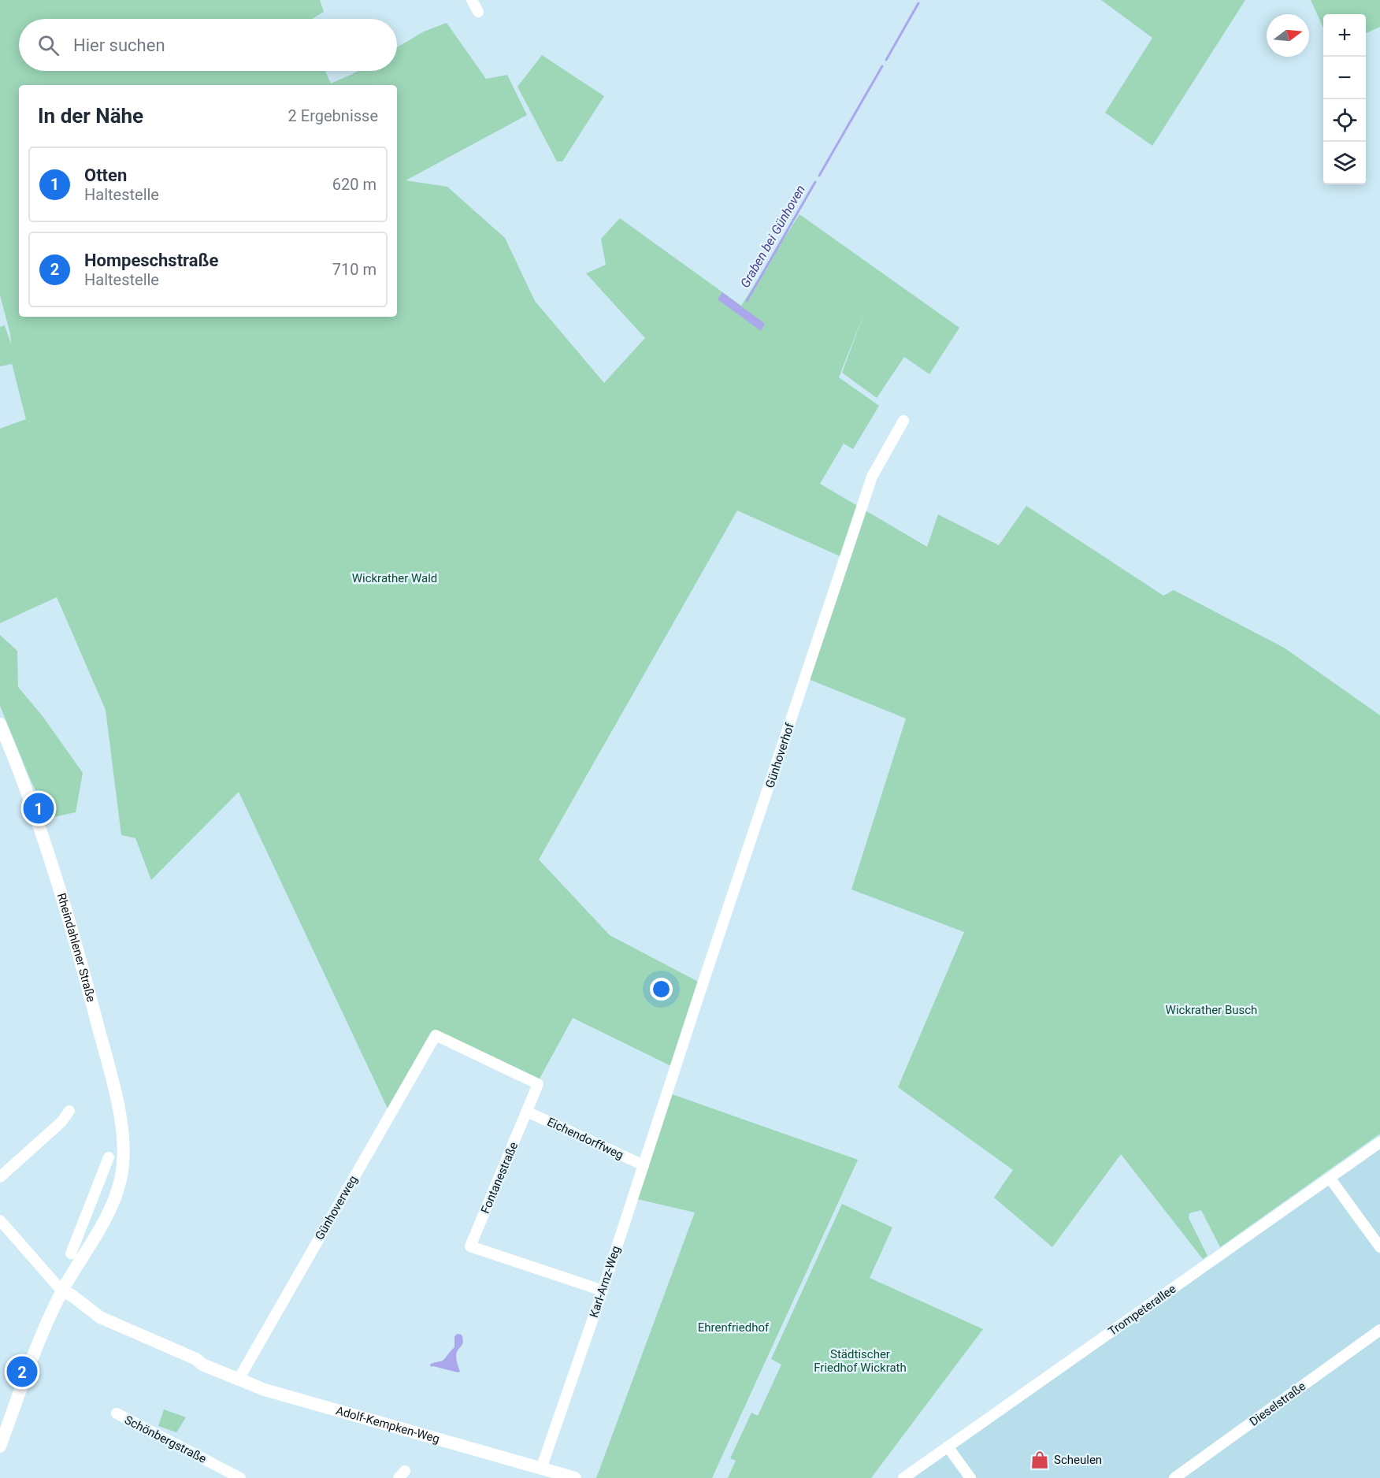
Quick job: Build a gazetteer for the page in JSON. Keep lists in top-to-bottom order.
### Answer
{
  "streets": {
    "main road": ["Rheindahlener Straße", "Adolf-Kempken-Weg"],
    "street": [
      "Günhoverhof",
      "Eichendorffweg",
      "Fontanestraße",
      "Günhoverweg",
      "Karl-Arnz-Weg",
      "Trompeterallee",
      "Dieselstraße",
      "Schönbergstraße"
    ]
  },
  "crossings": [
    ["Günhoverhof", "Karl-Arnz-Weg"],
    ["Rheindahlener Straße", "Adolf-Kempken-Weg"],
    ["Eichendorffweg", "Fontanestraße"],
    ["Eichendorffweg", "Karl-Arnz-Weg"],
    ["Fontanestraße", "Günhoverweg"],
    ["Fontanestraße", "Karl-Arnz-Weg"],
    ["Günhoverweg", "Adolf-Kempken-Weg"],
    ["Karl-Arnz-Weg", "Adolf-Kempken-Weg"]
  ],
  "water": ["Graben bei Günhoven"],
  "parks": [
    "Wickrather Wald",
    "Wickrather Busch",
    "Ehrenfriedhof",
    "Städtischer Friedhof Wickrath"
  ],
  "places": {
    "shop": ["Scheulen"]
  },
  "north": "right",
  "page": {
    "map_buttons": ["+", "−"],
    "search": "Hier suchen",
    "heading": ["In der Nähe", "2 Ergebnisse"],
    "list": [
      {
        "mark": "1",
        "name": "Otten",
        "note": "Haltestelle",
        "value": "620 m"
      },
      {
        "mark": "2",
        "name": "Hompeschstraße",
        "note": "Haltestelle",
        "value": "710 m"
      }
    ],
    "pins": ["1", "2"]
  }
}
